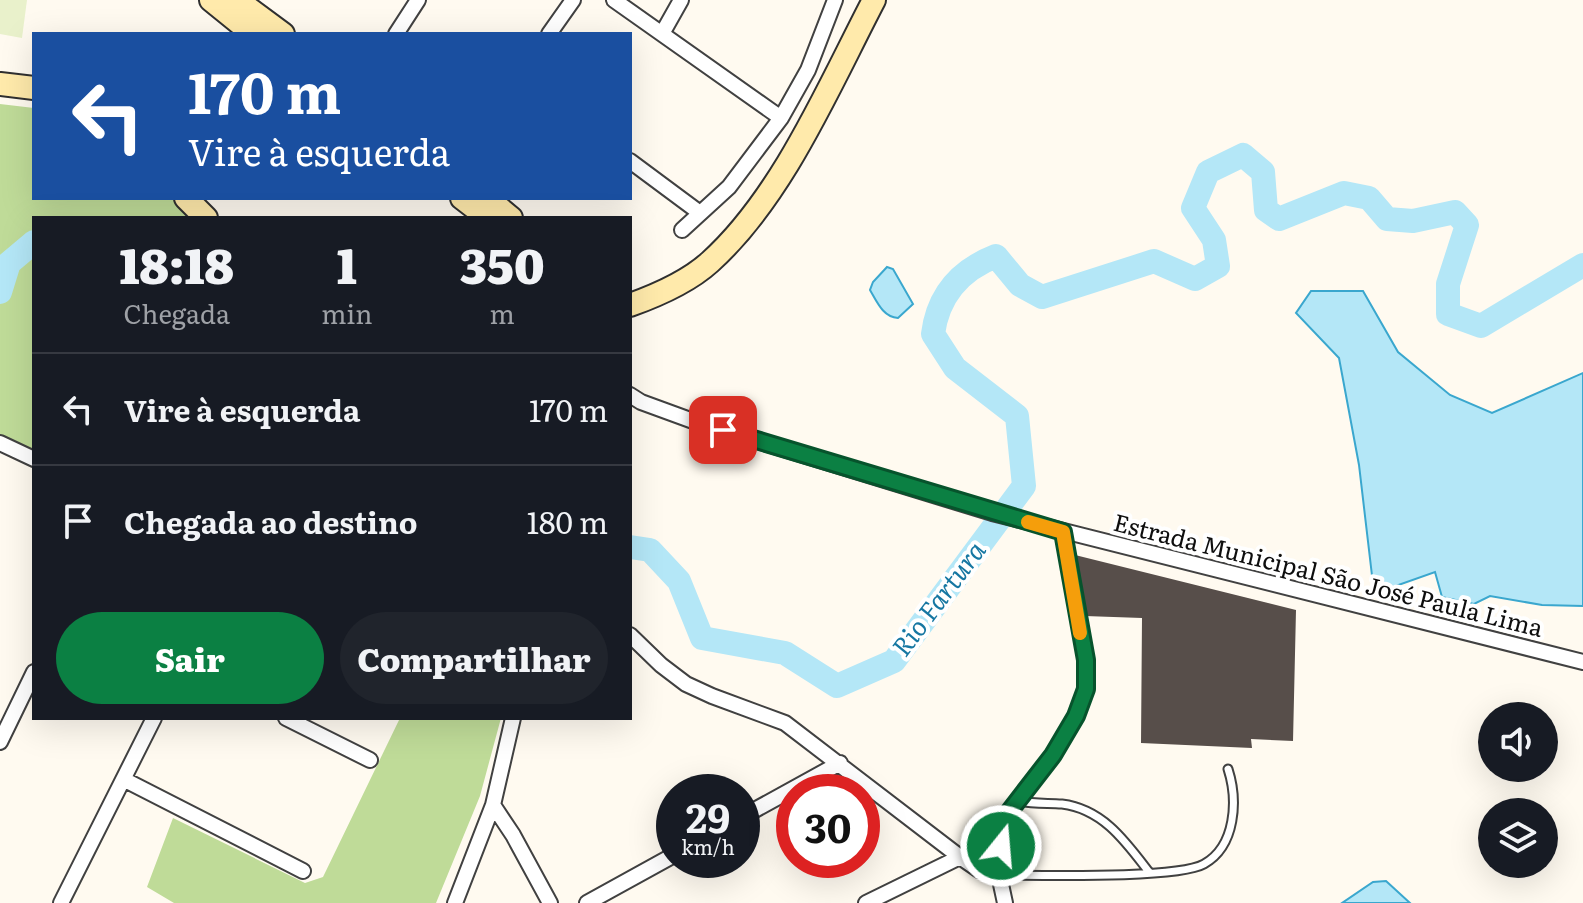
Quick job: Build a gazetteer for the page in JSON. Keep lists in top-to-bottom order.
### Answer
{
  "streets": {
    "street": ["Estrada Municipal São José Paula Lima"]
  },
  "water": ["Rio Fartura"],
  "page": {
    "turn": ["170 m", "Vire à esquerda"],
    "eta": [
      "18:18",
      "Chegada",
      "1",
      "min",
      "350",
      "m"
    ],
    "list": [
      {
        "name": "Vire à esquerda",
        "value": "170 m"
      },
      {
        "name": "Chegada ao destino",
        "value": "180 m"
      }
    ],
    "buttons": ["Sair", "Compartilhar"],
    "speed": "29 km/h",
    "limit": "30"
  }
}
